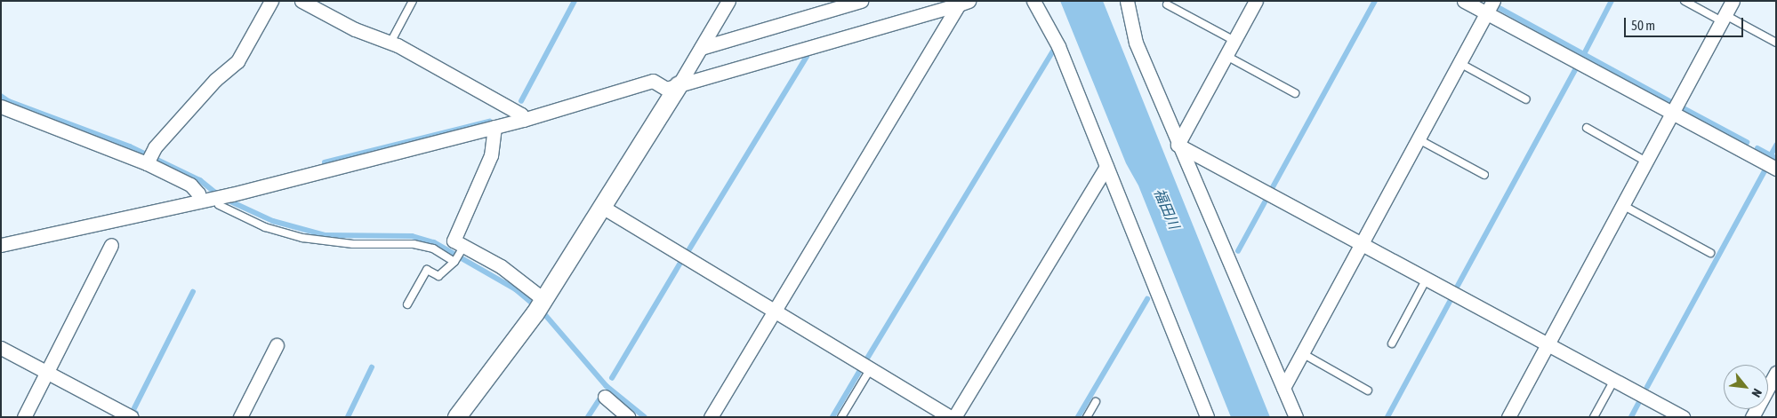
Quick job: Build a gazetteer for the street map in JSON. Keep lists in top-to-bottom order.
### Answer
{
  "water": ["福田川"],
  "scale_bar": "50 m",
  "north": "bottom right"
}
